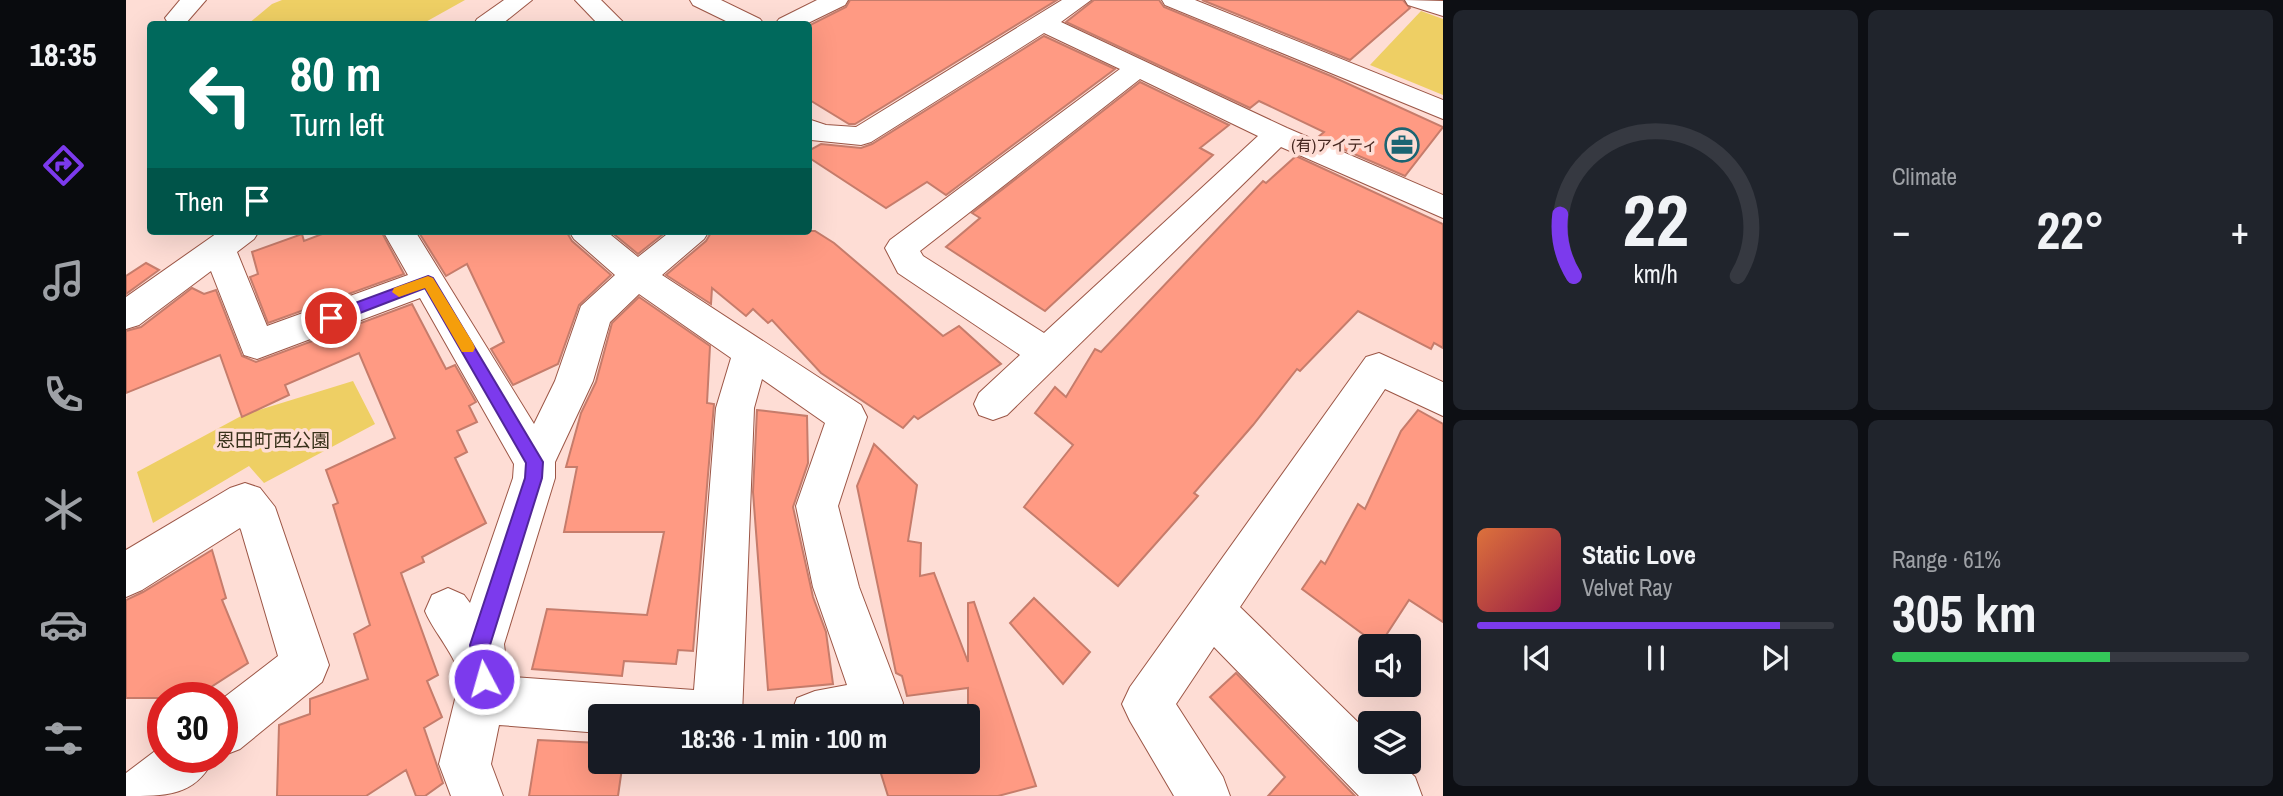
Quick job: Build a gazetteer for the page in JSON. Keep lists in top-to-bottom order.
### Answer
{
  "parks": ["恩田町西公園"],
  "places": {
    "office": ["(有)アイティ"]
  },
  "page": {
    "tabs": "18:35",
    "tile": [
      "Climate",
      ["Range · 61%", "305 km"]
    ],
    "turn": ["80 m", "Turn left"],
    "then": "Then",
    "heat": ["−", "22°", "+"],
    "song": ["Static Love", "Velvet Ray"],
    "limit": "30",
    "trip": "18:36 · 1 min · 100 m",
    "gauge": ["22", "km/h"]
  }
}
